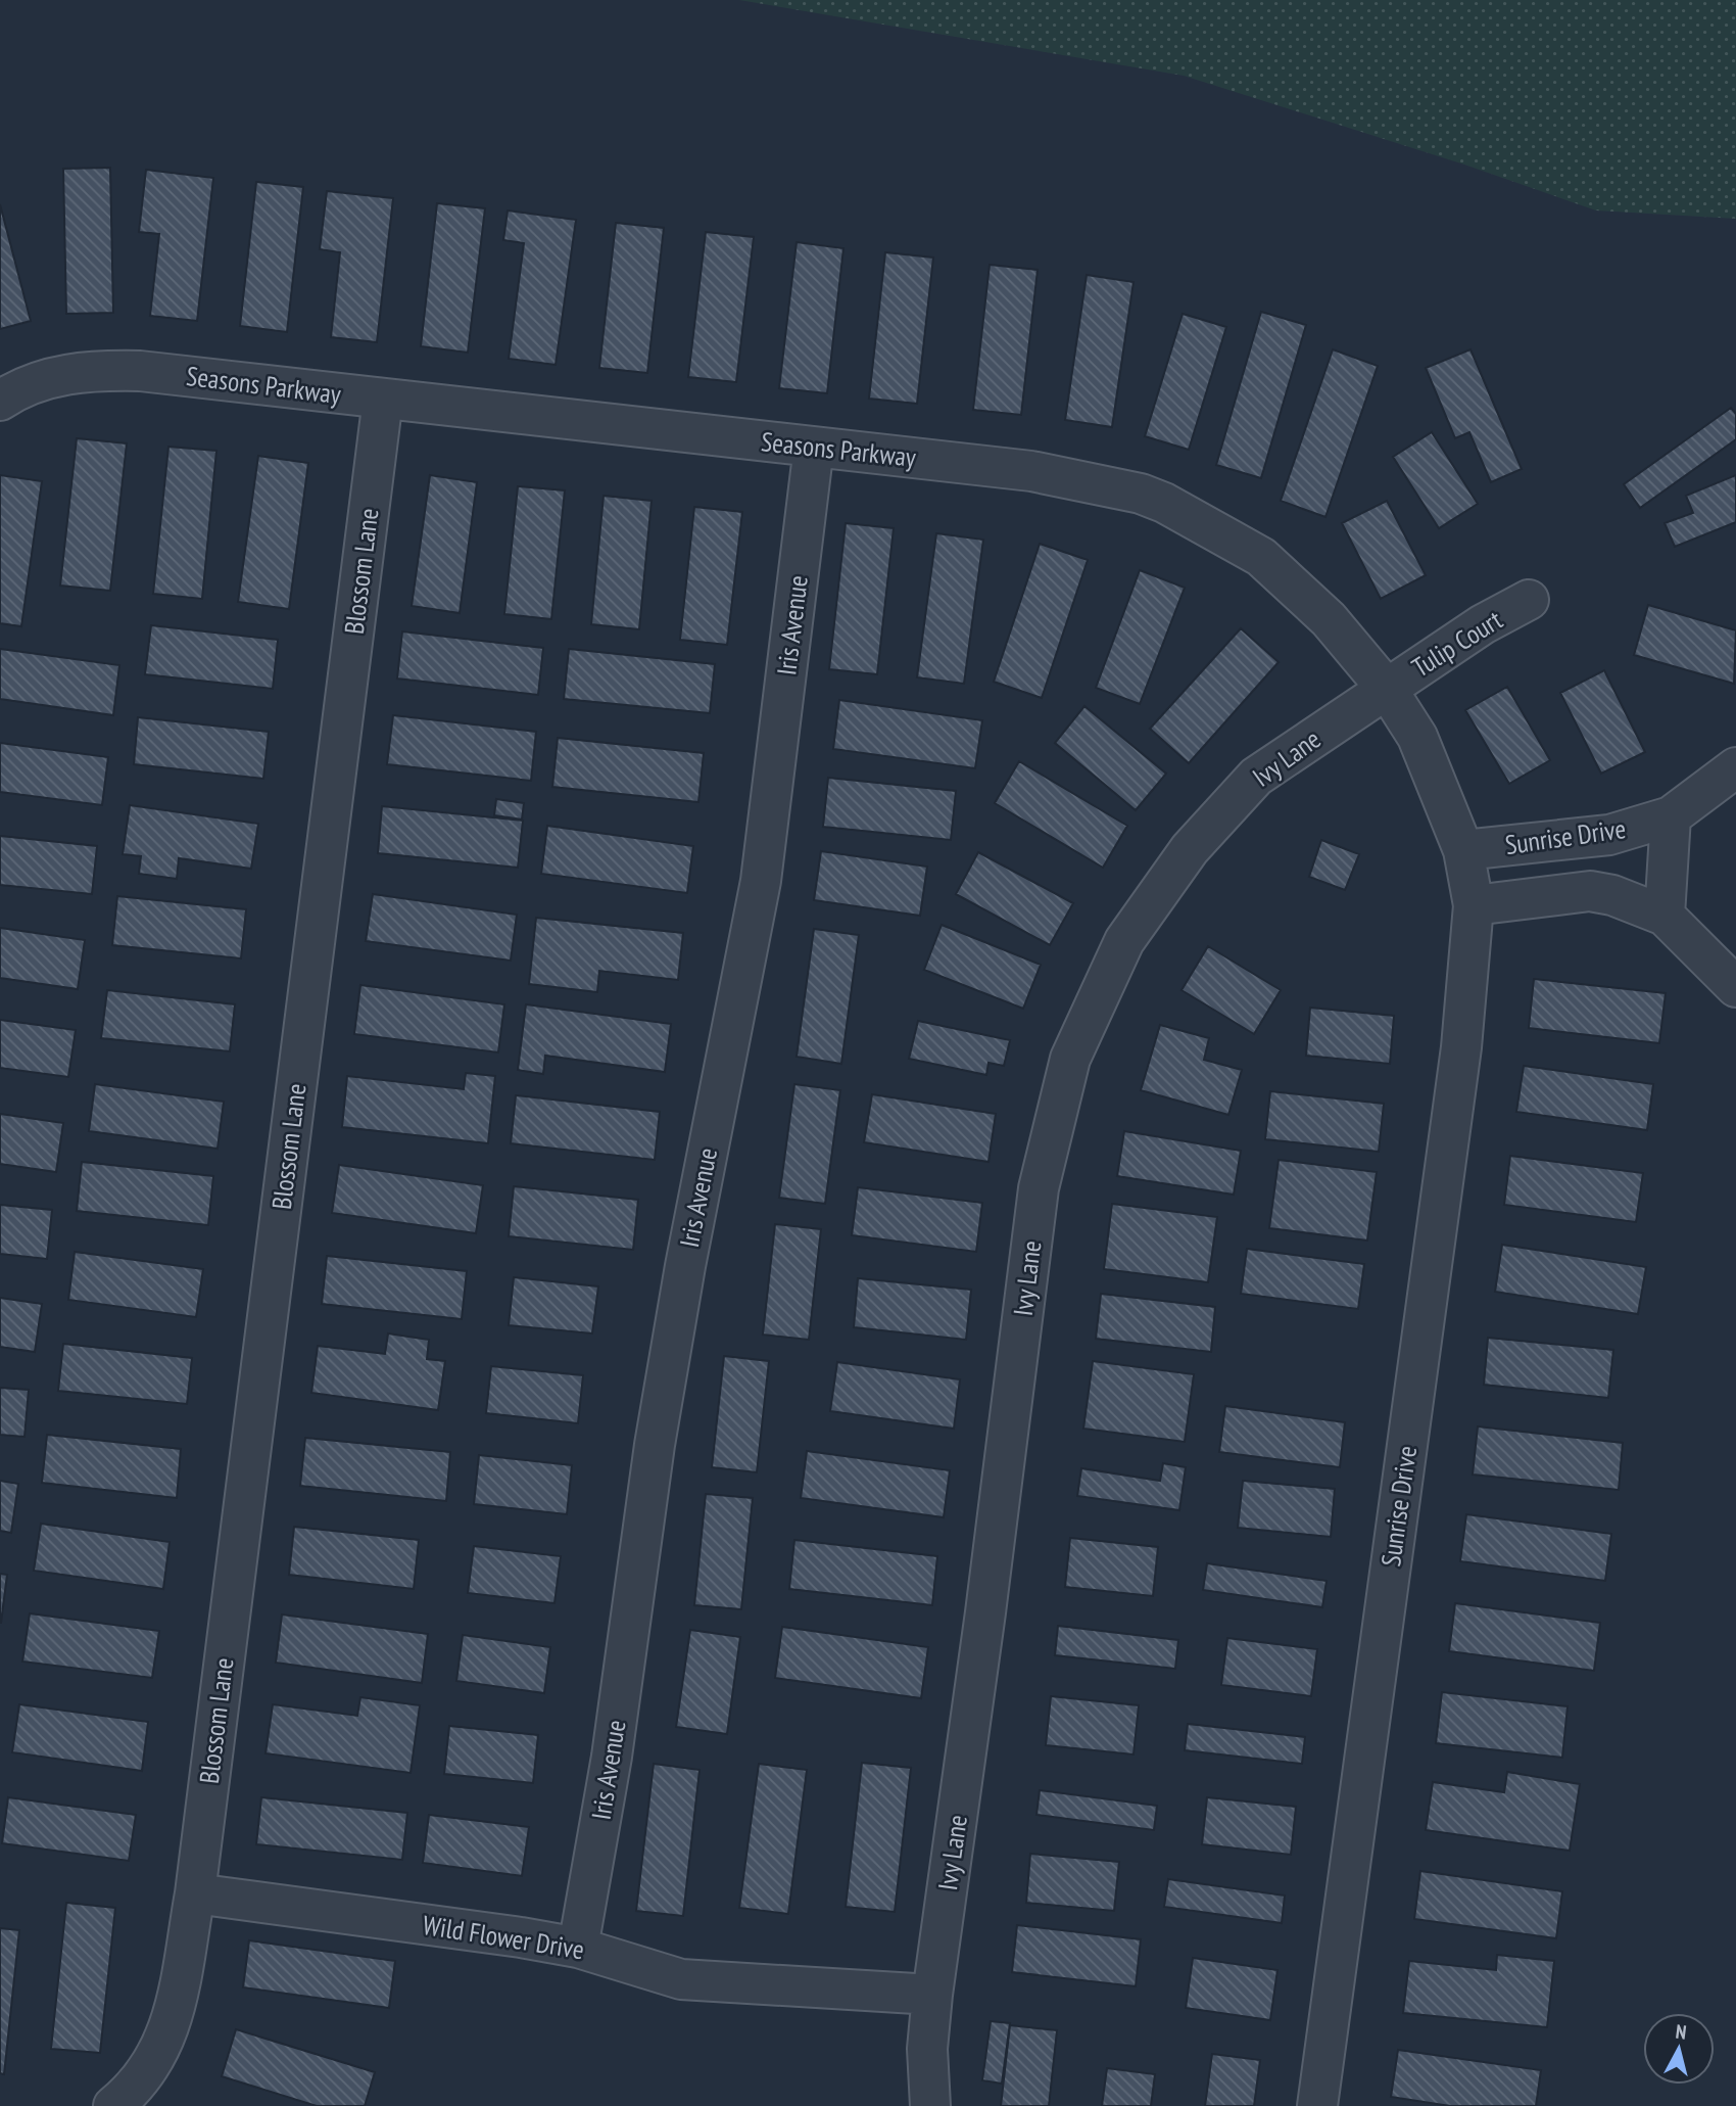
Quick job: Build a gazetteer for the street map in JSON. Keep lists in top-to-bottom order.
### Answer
{
  "streets": {
    "street": [
      "Seasons Parkway",
      "Blossom Lane",
      "Iris Avenue",
      "Tulip Court",
      "Ivy Lane",
      "Sunrise Drive",
      "Wild Flower Drive"
    ]
  },
  "crossings": [
    ["Seasons Parkway", "Blossom Lane"],
    ["Seasons Parkway", "Iris Avenue"],
    ["Seasons Parkway", "Tulip Court"],
    ["Seasons Parkway", "Ivy Lane"],
    ["Seasons Parkway", "Sunrise Drive"],
    ["Blossom Lane", "Wild Flower Drive"],
    ["Iris Avenue", "Wild Flower Drive"],
    ["Tulip Court", "Ivy Lane"],
    ["Ivy Lane", "Wild Flower Drive"]
  ],
  "north": "top"
}
